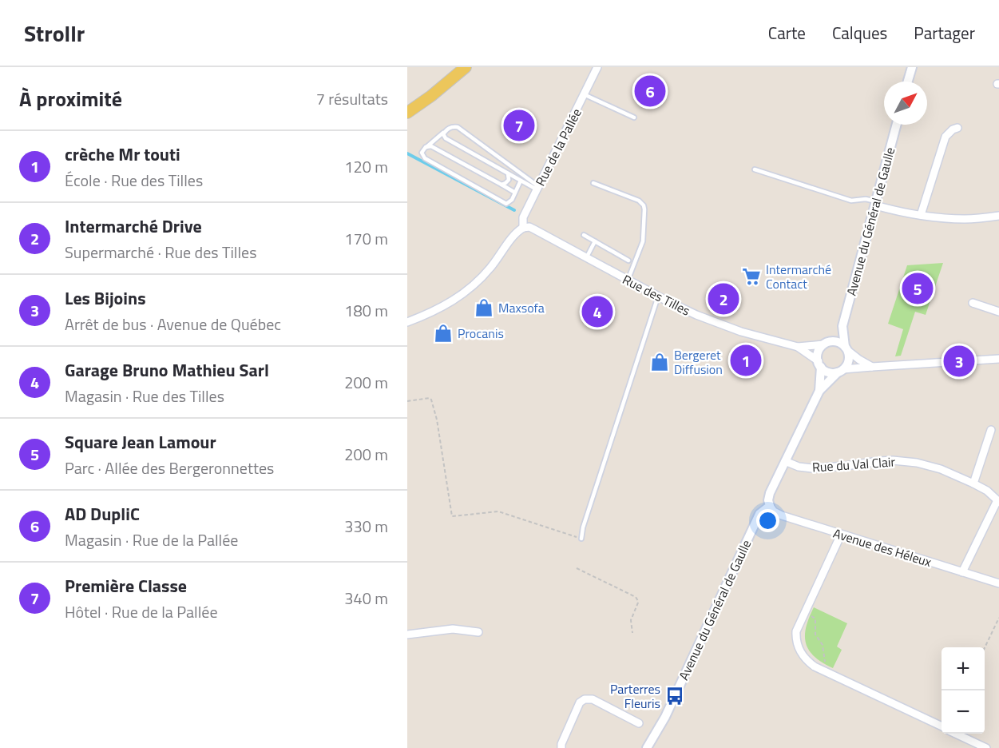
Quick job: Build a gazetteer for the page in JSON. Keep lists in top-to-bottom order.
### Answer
{
  "streets": {
    "street": [
      "Rue de la Pallée",
      "Avenue du Général de Gaulle",
      "Rue des Tilles",
      "Rue du Val Clair",
      "Avenue des Héleux"
    ]
  },
  "crossings": [
    ["Rue de la Pallée", "Rue des Tilles"],
    ["Avenue du Général de Gaulle", "Rue des Tilles"],
    ["Avenue du Général de Gaulle", "Rue du Val Clair"],
    ["Avenue du Général de Gaulle", "Avenue des Héleux"]
  ],
  "places": {
    "supermarket": ["Intermarché Contact"],
    "shop": ["Maxsofa", "Procanis", "Bergeret Diffusion"],
    "bus stop": ["Parterres Fleuris"]
  },
  "north": "top right",
  "page": {
    "header": "Strollr",
    "nav": ["Carte", "Calques", "Partager"],
    "heading": ["À proximité", "7 résultats"],
    "pins": [
      "6",
      "7",
      "5",
      "2",
      "4",
      "1",
      "3"
    ],
    "list": [
      {
        "mark": "1",
        "name": "crèche Mr touti",
        "note": "École · Rue des Tilles",
        "value": "120 m"
      },
      {
        "mark": "2",
        "name": "Intermarché Drive",
        "note": "Supermarché · Rue des Tilles",
        "value": "170 m"
      },
      {
        "mark": "3",
        "name": "Les Bijoins",
        "note": "Arrêt de bus · Avenue de Québec",
        "value": "180 m"
      },
      {
        "mark": "4",
        "name": "Garage Bruno Mathieu Sarl",
        "note": "Magasin · Rue des Tilles",
        "value": "200 m"
      },
      {
        "mark": "5",
        "name": "Square Jean Lamour",
        "note": "Parc · Allée des Bergeronnettes",
        "value": "200 m"
      },
      {
        "mark": "6",
        "name": "AD DupliC",
        "note": "Magasin · Rue de la Pallée",
        "value": "330 m"
      },
      {
        "mark": "7",
        "name": "Première Classe",
        "note": "Hôtel · Rue de la Pallée",
        "value": "340 m"
      }
    ],
    "map_buttons": ["+", "−"]
  }
}
